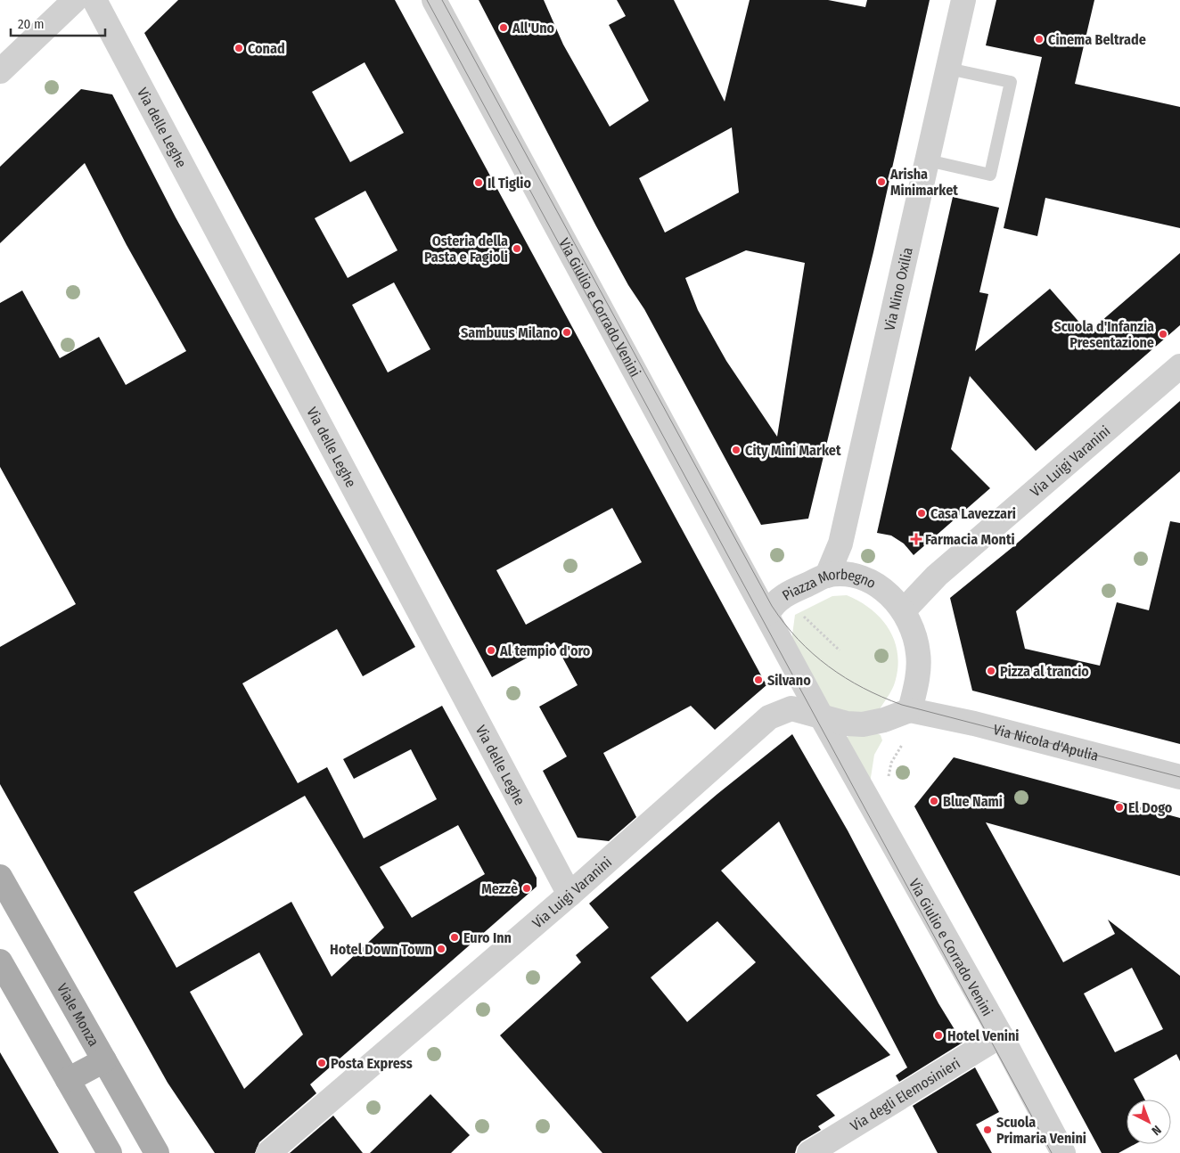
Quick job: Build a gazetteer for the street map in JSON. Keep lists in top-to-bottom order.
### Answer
{
  "streets": {
    "main road": ["Viale Monza"],
    "street": [
      "Via delle Leghe",
      "Via Nino Oxilia",
      "Via Giulio e Corrado Venini",
      "Via Luigi Varanini",
      "Piazza Morbegno",
      "Via Nicola d'Apulia",
      "Via degli Elemosinieri"
    ]
  },
  "crossings": [
    ["Via delle Leghe", "Via Luigi Varanini"],
    ["Via Nino Oxilia", "Via Giulio e Corrado Venini"],
    ["Via Nino Oxilia", "Via Luigi Varanini"],
    ["Via Nino Oxilia", "Piazza Morbegno"],
    ["Via Nino Oxilia", "Via Nicola d'Apulia"],
    ["Via Giulio e Corrado Venini", "Via Luigi Varanini"],
    ["Via Giulio e Corrado Venini", "Piazza Morbegno"],
    ["Via Giulio e Corrado Venini", "Via Nicola d'Apulia"],
    ["Via Giulio e Corrado Venini", "Via degli Elemosinieri"],
    ["Via Luigi Varanini", "Piazza Morbegno"],
    ["Via Luigi Varanini", "Via Nicola d'Apulia"],
    ["Piazza Morbegno", "Via Nicola d'Apulia"]
  ],
  "places": {
    "other": [
      "All'Uno",
      "Cinema Beltrade",
      "Conad",
      "Arisha Minimarket",
      "Il Tiglio",
      "Osteria della Pasta e Fagioli",
      "Sambuus Milano",
      "Scuola d'Infanzia Presentazione",
      "City Mini Market",
      "Casa Lavezzari",
      "Al tempio d'oro",
      "Pizza al trancio",
      "Silvano",
      "Blue Nami",
      "El Dogo",
      "Mezzè",
      "Euro Inn",
      "Hotel Down Town",
      "Hotel Venini",
      "Posta Express",
      "Scuola Primaria Venini"
    ],
    "health": ["Farmacia Monti"]
  },
  "scale_bar": "20 m",
  "north": "bottom right"
}
